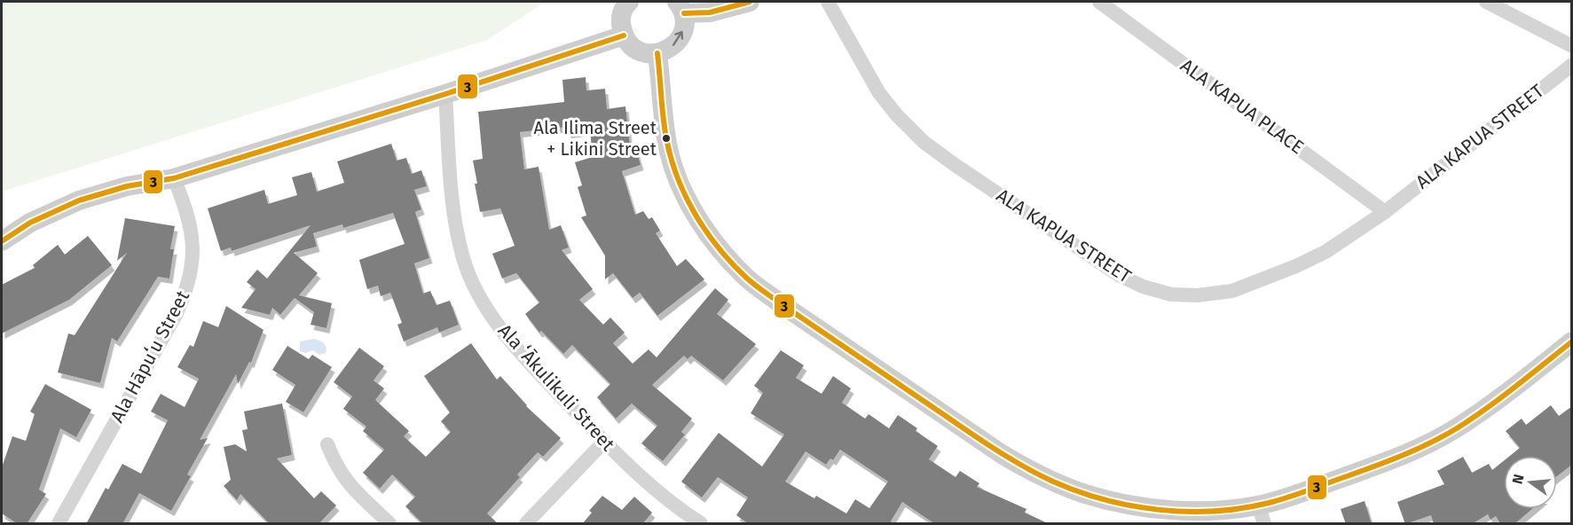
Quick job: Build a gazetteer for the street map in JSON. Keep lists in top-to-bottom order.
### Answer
{
  "streets": {
    "street": [
      "ALA KAPUA PLACE",
      "ALA KAPUA STREET",
      "Ala Hāpuʻu Street",
      "Ala ʻĀkulikuli Street"
    ]
  },
  "crossings": [
    ["ALA KAPUA PLACE", "ALA KAPUA STREET"]
  ],
  "places": ["Ala Ilima Street + Likini Street"],
  "lines": ["transit line 3"],
  "north": "left"
}
